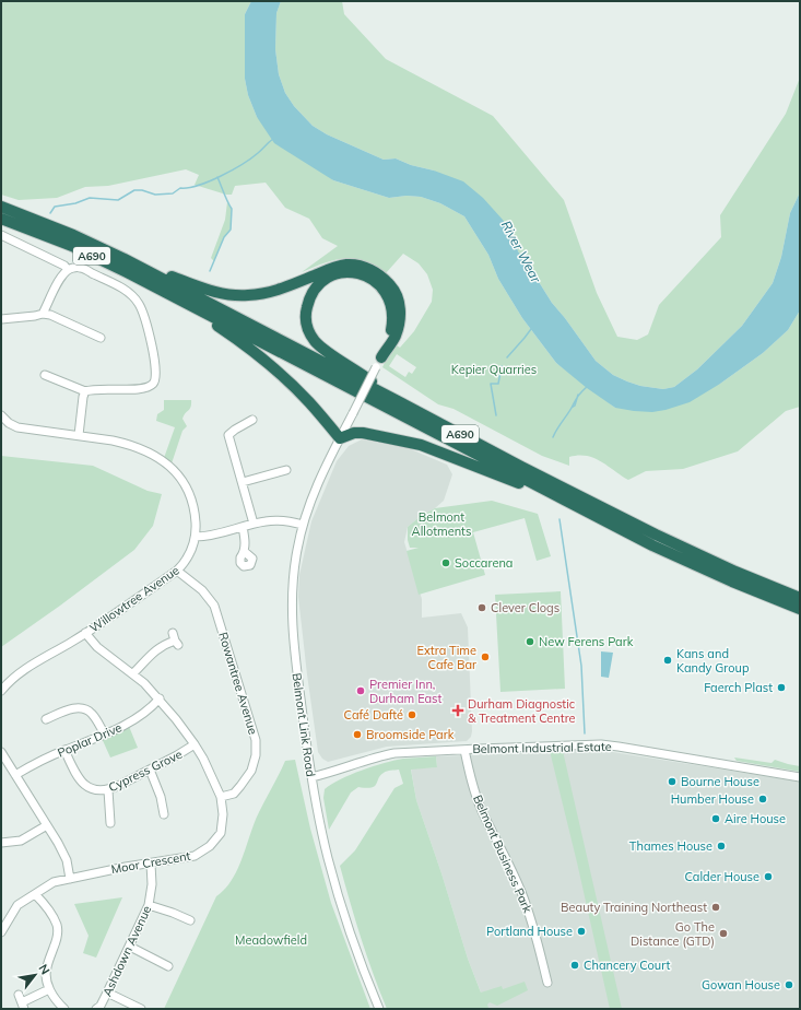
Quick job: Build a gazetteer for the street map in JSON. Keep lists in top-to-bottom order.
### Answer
{
  "streets": {
    "highway": ["A690"],
    "street": [
      "Willowtree Avenue",
      "Rowantree Avenue",
      "Belmont Link Road",
      "Poplar Drive",
      "Belmont Industrial Estate",
      "Cypress Grove",
      "Belmont Business Park",
      "Moor Crescent",
      "Ashdown Avenue"
    ]
  },
  "crossings": [
    ["Willowtree Avenue", "Rowantree Avenue"],
    ["Willowtree Avenue", "Moor Crescent"],
    ["Rowantree Avenue", "Moor Crescent"],
    ["Belmont Link Road", "Belmont Industrial Estate"],
    ["Poplar Drive", "Cypress Grove"],
    ["Poplar Drive", "Moor Crescent"],
    ["Belmont Industrial Estate", "Belmont Business Park"],
    ["Cypress Grove", "Moor Crescent"],
    ["Moor Crescent", "Ashdown Avenue"]
  ],
  "water": ["River Wear"],
  "parks": ["Kepier Quarries", "Belmont Allotments", "Meadowfield"],
  "places": {
    "other": [
      "Soccarena",
      "Clever Clogs",
      "New Ferens Park",
      "Extra Time Cafe Bar",
      "Kans and Kandy Group",
      "Faerch Plast",
      "Premier Inn, Durham East",
      "Café Dafté",
      "Broomside Park",
      "Bourne House",
      "Humber House",
      "Aire House",
      "Thames House",
      "Calder House",
      "Beauty Training Northeast",
      "Portland House",
      "Go The Distance (GTD)",
      "Chancery Court",
      "Gowan House"
    ],
    "health": ["Durham Diagnostic & Treatment Centre"]
  },
  "north": "top right"
}
